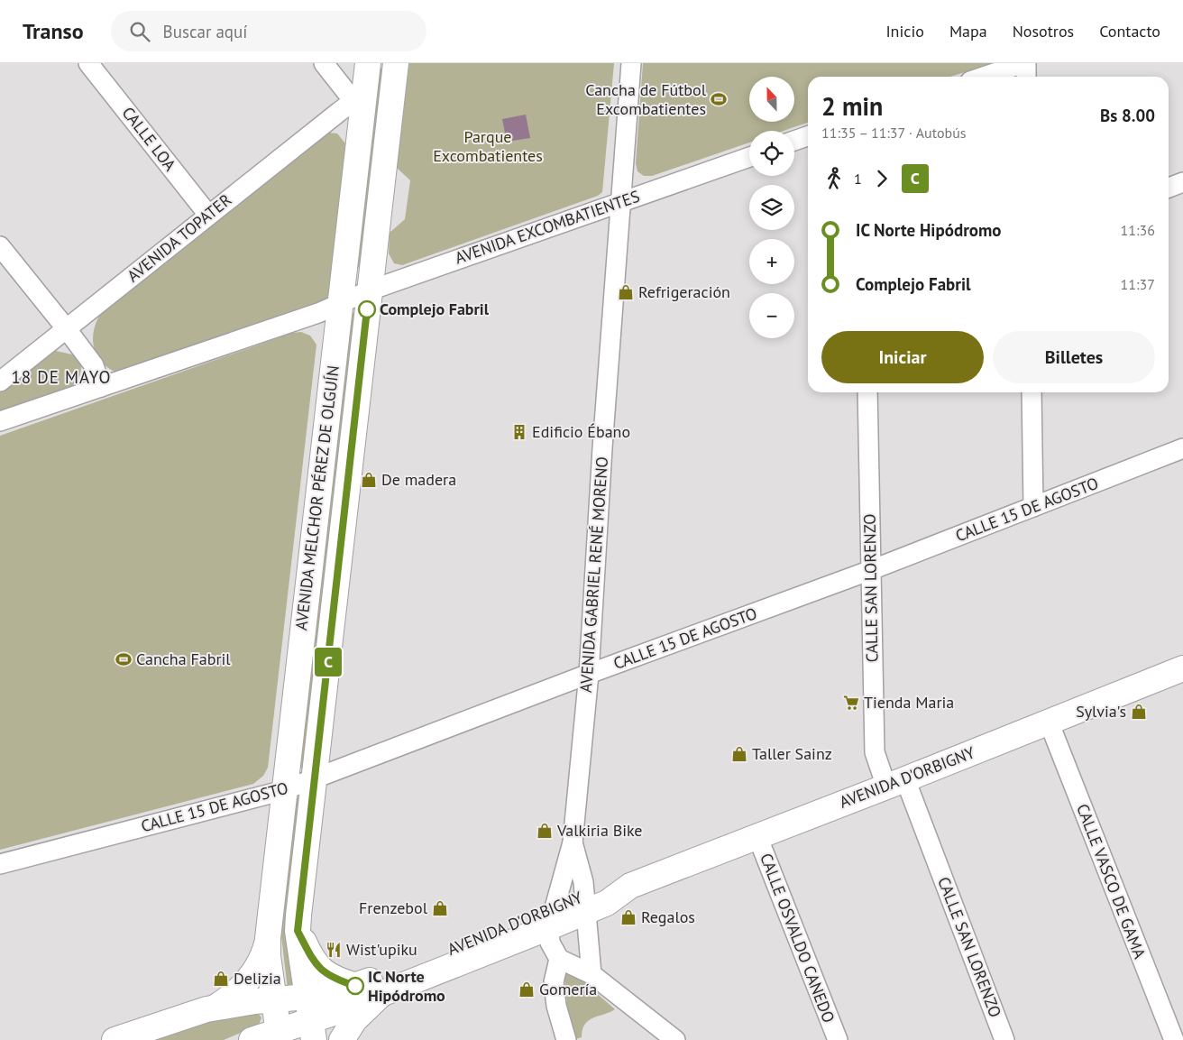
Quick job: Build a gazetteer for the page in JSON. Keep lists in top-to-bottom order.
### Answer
{
  "streets": {
    "main road": ["AVENIDA MELCHOR PÉREZ DE OLGUÍN", "AVENIDA D'ORBIGNY"],
    "street": [
      "CALLE LOA",
      "AVENIDA EXCOMBATIENTES",
      "AVENIDA TOPATER",
      "CALLE 15 DE AGOSTO",
      "AVENIDA GABRIEL RENÉ MORENO",
      "CALLE SAN LORENZO",
      "CALLE VASCO DE GAMA",
      "CALLE OSVALDO CANEDO"
    ]
  },
  "crossings": [
    ["CALLE LOA", "AVENIDA TOPATER"],
    ["AVENIDA EXCOMBATIENTES", "AVENIDA MELCHOR PÉREZ DE OLGUÍN"],
    ["AVENIDA EXCOMBATIENTES", "AVENIDA GABRIEL RENÉ MORENO"],
    ["AVENIDA TOPATER", "AVENIDA MELCHOR PÉREZ DE OLGUÍN"],
    ["AVENIDA MELCHOR PÉREZ DE OLGUÍN", "CALLE 15 DE AGOSTO"],
    ["AVENIDA MELCHOR PÉREZ DE OLGUÍN", "AVENIDA D'ORBIGNY"],
    ["CALLE 15 DE AGOSTO", "AVENIDA GABRIEL RENÉ MORENO"],
    ["CALLE 15 DE AGOSTO", "CALLE SAN LORENZO"],
    ["AVENIDA GABRIEL RENÉ MORENO", "AVENIDA D'ORBIGNY"],
    ["CALLE SAN LORENZO", "AVENIDA D'ORBIGNY"],
    ["AVENIDA D'ORBIGNY", "CALLE VASCO DE GAMA"],
    ["AVENIDA D'ORBIGNY", "CALLE OSVALDO CANEDO"]
  ],
  "districts": ["18 DE MAYO"],
  "parks": ["Parque Excombatientes"],
  "places": {
    "sports": ["Cancha de Fútbol Excombatientes", "Cancha Fabril"],
    "shop": [
      "Refrigeración",
      "De madera",
      "Sylvia's",
      "Taller Sainz",
      "Valkiria Bike",
      "Frenzebol",
      "Regalos",
      "Delizia",
      "Gomería"
    ],
    "other": ["Complejo Fabril", "IC Norte Hipódromo"],
    "building": ["Edificio Ébano"],
    "supermarket": ["Tienda Maria"],
    "restaurant": ["Wist'upiku"]
  },
  "lines": ["bus line C"],
  "north": "top",
  "page": {
    "header": "Transo",
    "search": "Buscar aquí",
    "nav": [
      "Inicio",
      "Mapa",
      "Nosotros",
      "Contacto"
    ],
    "on_map": "C",
    "map_buttons": ["+", "−"],
    "heading": ["2 min", "11:35 – 11:37 · Autobús", "Bs 8.00"],
    "legs": ["1", "C"],
    "list": [
      {
        "name": "IC Norte Hipódromo",
        "value": "11:36"
      },
      {
        "name": "Complejo Fabril",
        "value": "11:37"
      }
    ],
    "buttons": ["Iniciar", "Billetes"]
  }
}
